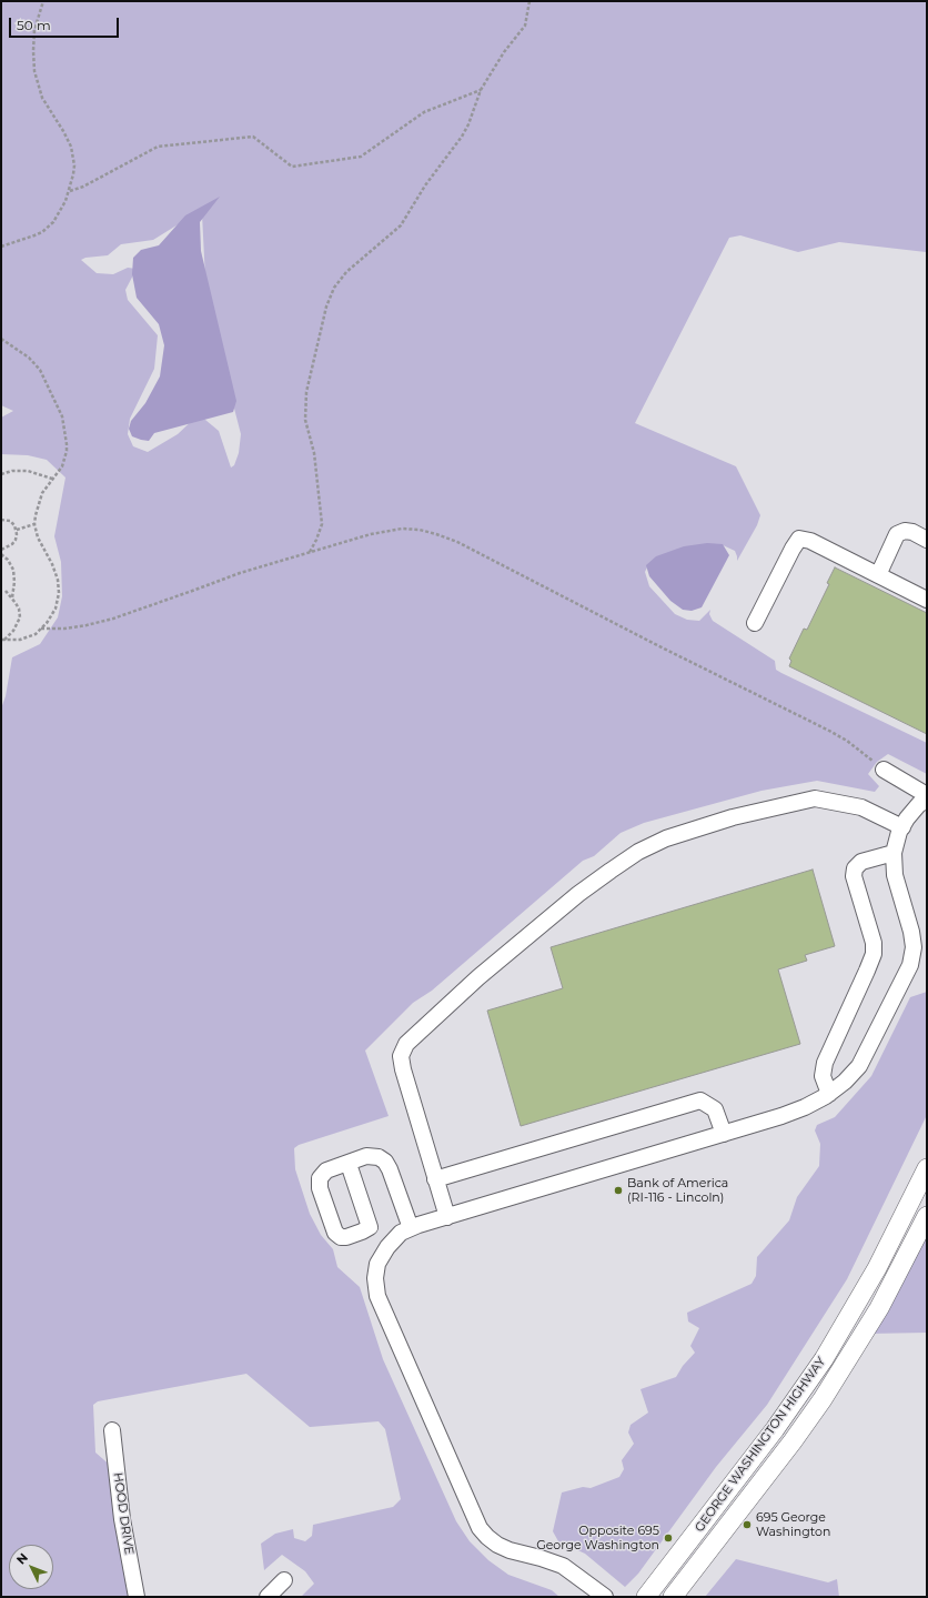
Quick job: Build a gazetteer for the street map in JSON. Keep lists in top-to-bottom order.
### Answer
{
  "streets": {
    "main road": ["GEORGE WASHINGTON HIGHWAY"],
    "street": ["HOOD DRIVE"]
  },
  "places": ["Bank of America (RI-116 - Lincoln)", "695 George Washington", "Opposite 695 George Washington"],
  "scale_bar": "50 m",
  "north": "top left"
}
